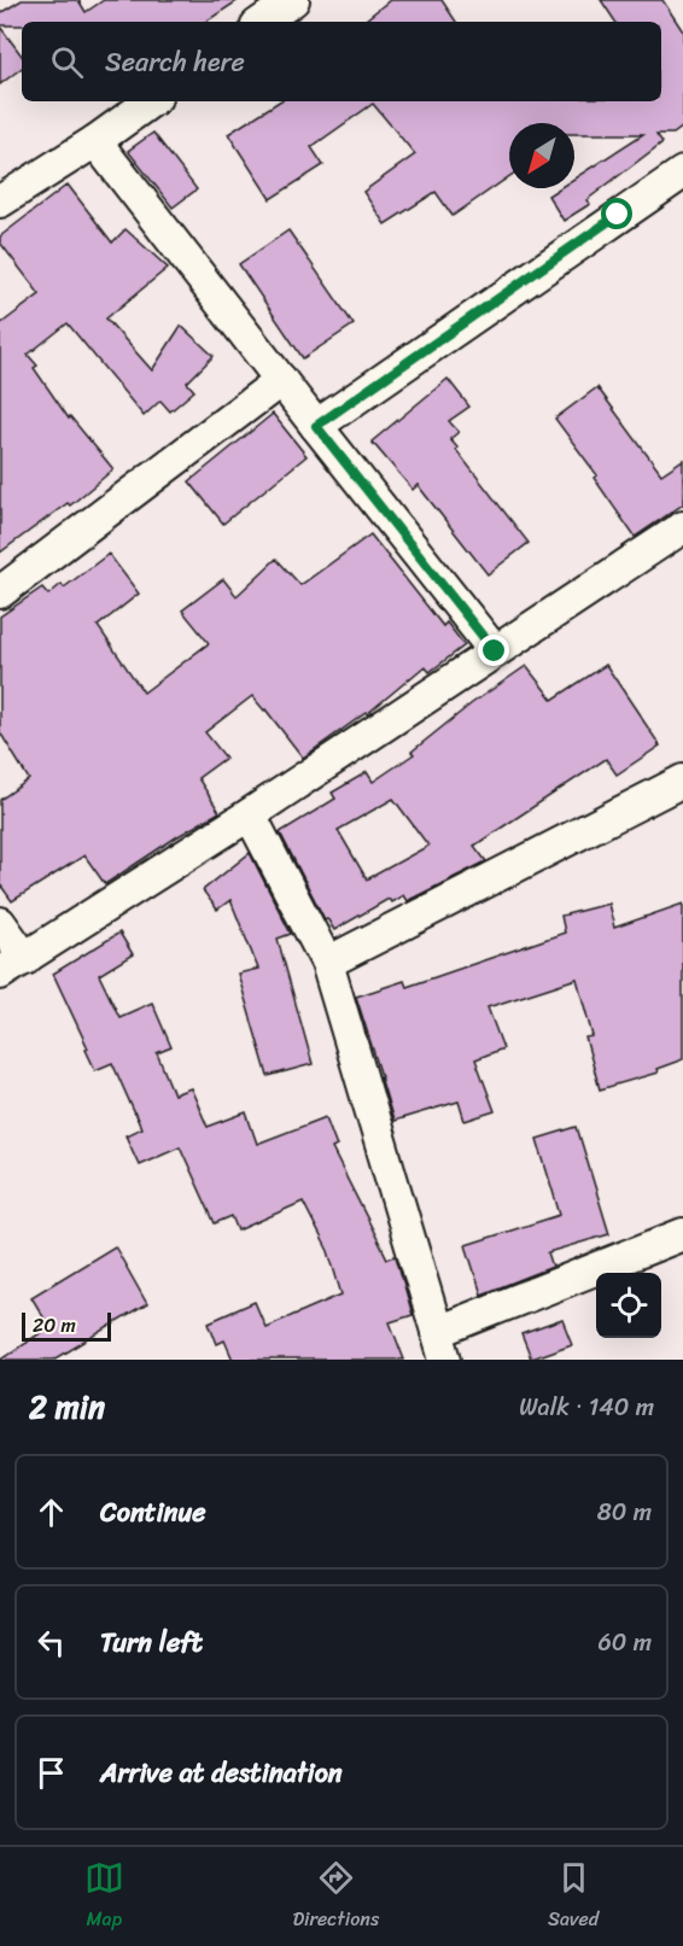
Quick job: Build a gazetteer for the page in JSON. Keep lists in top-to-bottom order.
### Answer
{
  "scale_bar": "20 m",
  "north": "bottom left",
  "page": {
    "search": "Search here",
    "scale": "20 m",
    "heading": ["2 min", "Walk · 140 m"],
    "list": [
      ["Continue", "80 m"],
      ["Turn left", "60 m"],
      "Arrive at destination"
    ],
    "nav": ["Map", "Directions", "Saved"]
  }
}
